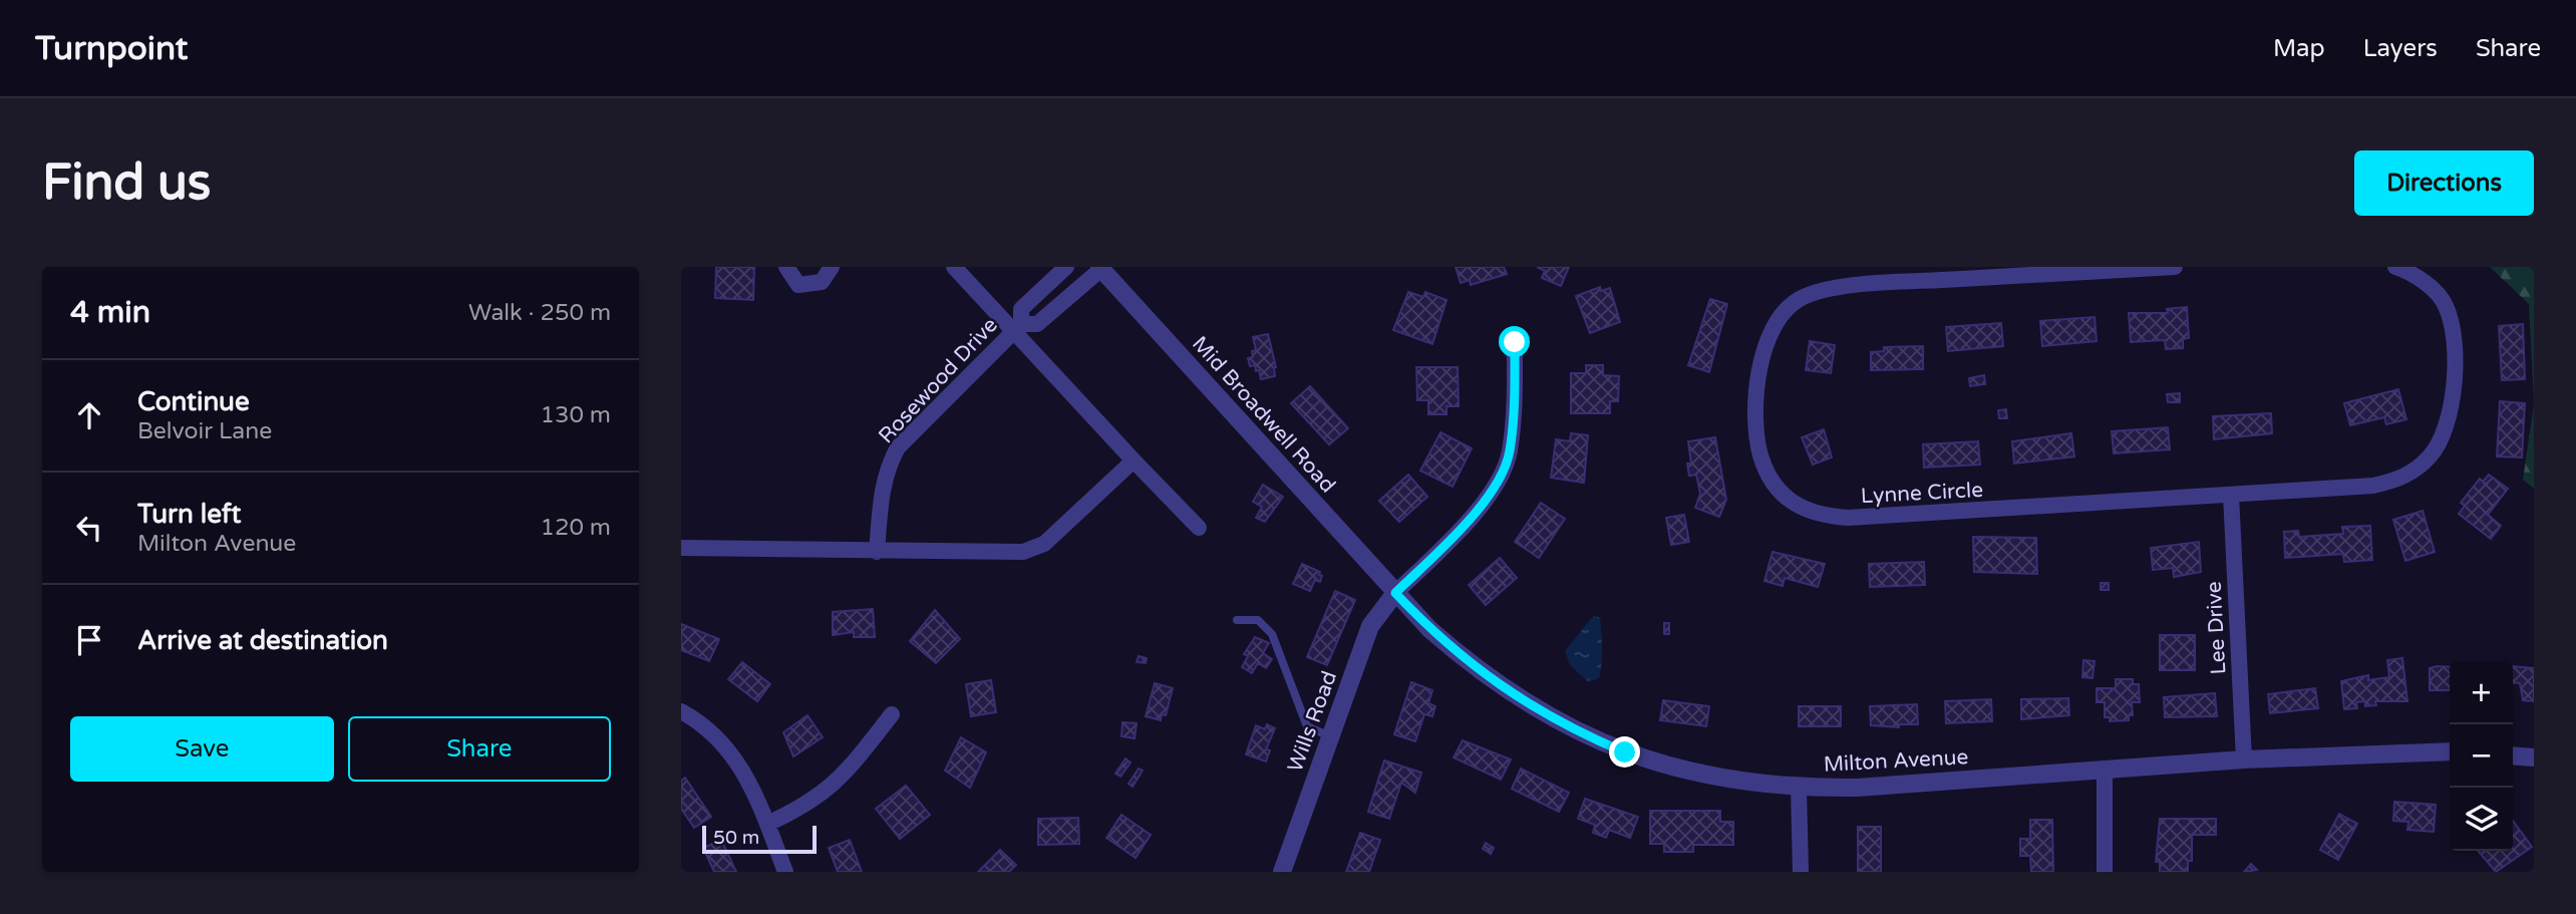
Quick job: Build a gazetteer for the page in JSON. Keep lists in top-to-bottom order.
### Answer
{
  "streets": {
    "street": [
      "Rosewood Drive",
      "Mid Broadwell Road",
      "Lynne Circle",
      "Lee Drive",
      "Wills Road",
      "Milton Avenue"
    ]
  },
  "crossings": [
    ["Rosewood Drive", "Mid Broadwell Road"],
    ["Mid Broadwell Road", "Wills Road"],
    ["Mid Broadwell Road", "Milton Avenue"],
    ["Lynne Circle", "Lee Drive"],
    ["Lee Drive", "Milton Avenue"],
    ["Wills Road", "Milton Avenue"]
  ],
  "scale_bar": "50 m",
  "page": {
    "header": "Turnpoint",
    "nav": ["Map", "Layers", "Share"],
    "buttons": [
      "Directions",
      ["Save", "Share"]
    ],
    "title": "Find us",
    "heading": ["4 min", "Walk · 250 m"],
    "list": [
      ["Continue", "Belvoir Lane", "130 m"],
      ["Turn left", "Milton Avenue", "120 m"],
      "Arrive at destination"
    ],
    "map_buttons": ["+", "−"],
    "scale": "50 m"
  }
}
